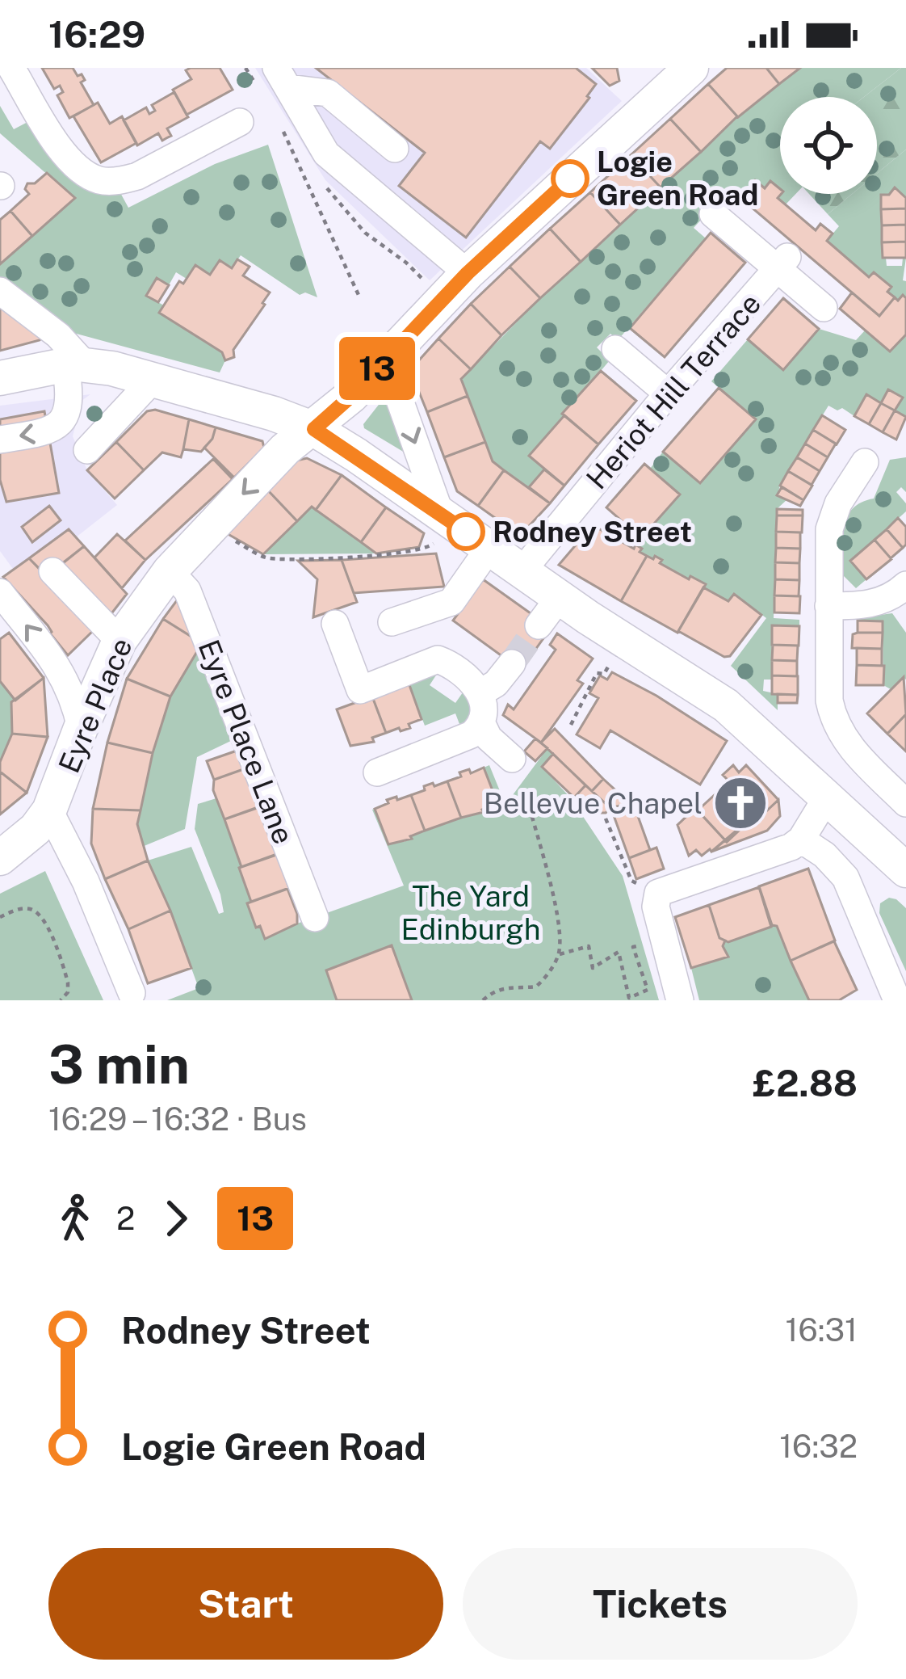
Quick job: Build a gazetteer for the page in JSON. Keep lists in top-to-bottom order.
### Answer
{
  "streets": {
    "main road": ["Eyre Place"],
    "street": ["Heriot Hill Terrace", "Eyre Place Lane"]
  },
  "crossings": [
    ["Eyre Place", "Eyre Place Lane"]
  ],
  "parks": ["The Yard Edinburgh"],
  "places": {
    "other": ["Logie Green Road", "Rodney Street"],
    "church": ["Bellevue Chapel"]
  },
  "lines": ["bus line 13"],
  "page": {
    "status": "16:29",
    "on_map": "13",
    "heading": ["3 min", "16:29 – 16:32 · Bus", "£2.88"],
    "legs": ["2", "13"],
    "list": [
      {
        "name": "Rodney Street",
        "value": "16:31"
      },
      {
        "name": "Logie Green Road",
        "value": "16:32"
      }
    ],
    "buttons": ["Start", "Tickets"]
  }
}
